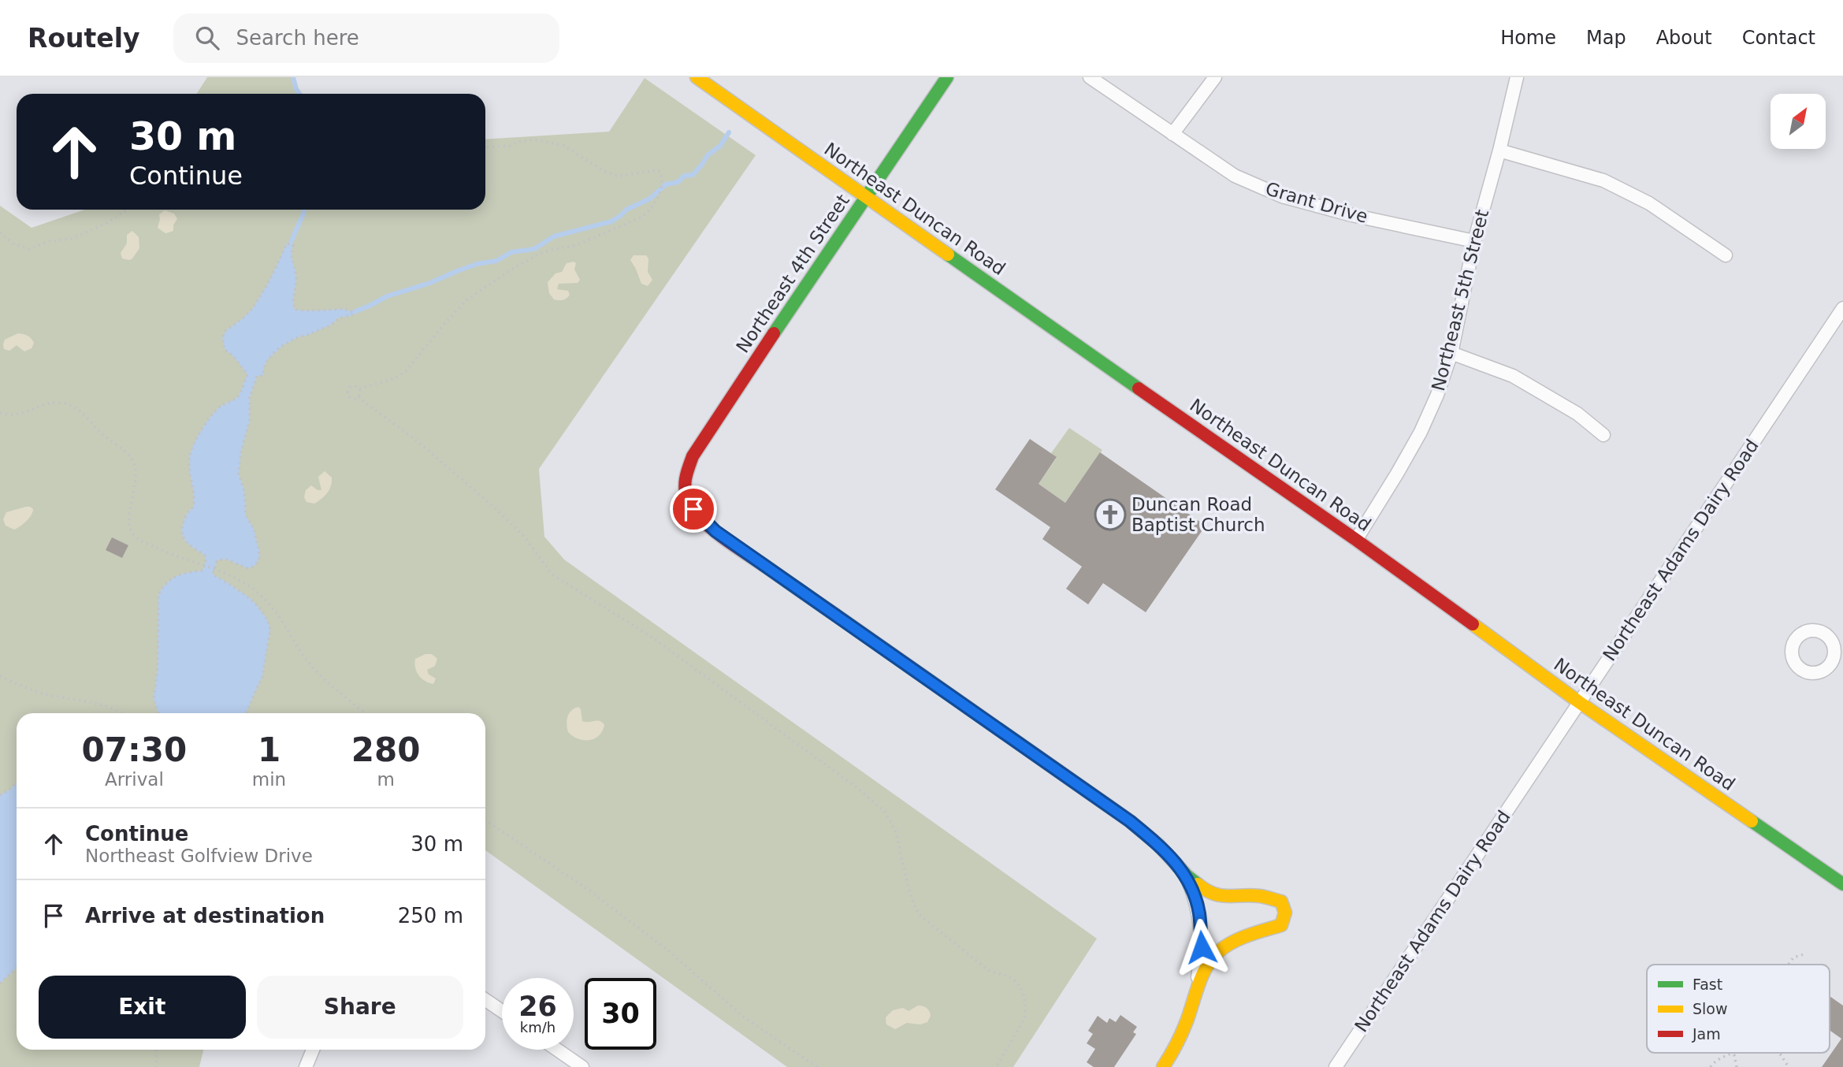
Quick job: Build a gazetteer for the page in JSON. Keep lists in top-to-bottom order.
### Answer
{
  "streets": {
    "street": [
      "Grant Drive",
      "Northeast Duncan Road",
      "Northeast 4th Street",
      "Northeast 5th Street",
      "Northeast Adams Dairy Road"
    ]
  },
  "crossings": [
    ["Grant Drive", "Northeast 5th Street"],
    ["Northeast Duncan Road", "Northeast 4th Street"],
    ["Northeast Duncan Road", "Northeast 5th Street"],
    ["Northeast Duncan Road", "Northeast Adams Dairy Road"]
  ],
  "places": {
    "church": ["Duncan Road Baptist Church"]
  },
  "legend": ["Fast", "Slow", "Jam"],
  "north": "top right",
  "page": {
    "header": "Routely",
    "search": "Search here",
    "nav": [
      "Home",
      "Map",
      "About",
      "Contact"
    ],
    "turn": ["30 m", "Continue"],
    "eta": [
      "07:30",
      "Arrival",
      "1",
      "min",
      "280",
      "m"
    ],
    "list": [
      {
        "name": "Continue",
        "note": "Northeast Golfview Drive",
        "value": "30 m"
      },
      {
        "name": "Arrive at destination",
        "value": "250 m"
      }
    ],
    "buttons": ["Exit", "Share"],
    "speed": "26 km/h",
    "limit": "30"
  }
}
